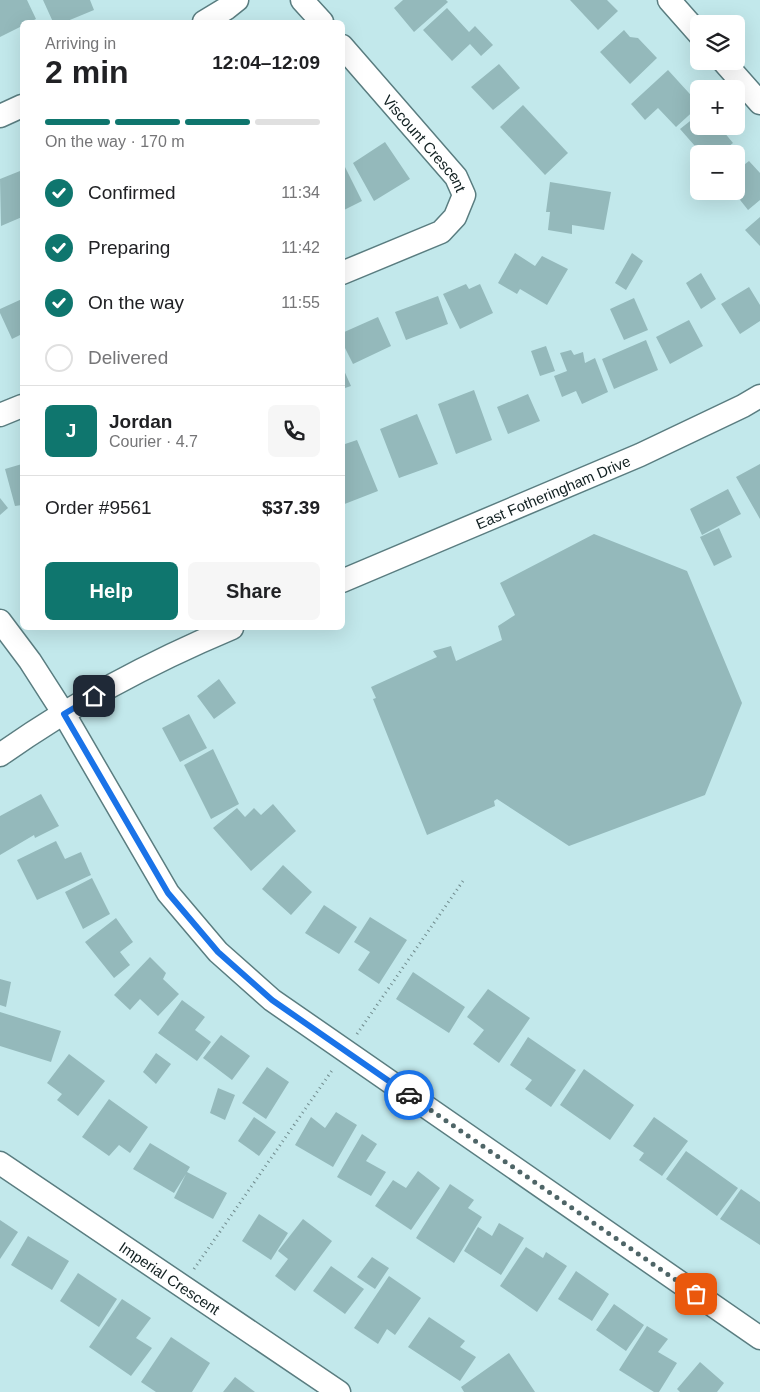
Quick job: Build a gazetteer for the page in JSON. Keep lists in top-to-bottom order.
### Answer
{
  "streets": {
    "street": ["Viscount Crescent", "East Fotheringham Drive", "Imperial Crescent"]
  },
  "page": {
    "map_buttons": ["+", "−"],
    "heading": ["2 min", "Arriving in", "12:04–12:09"],
    "panel": [
      "Jordan",
      "Courier · 4.7",
      "Order #9561",
      "$37.39"
    ],
    "bar": "On the way · 170 m",
    "list": [
      ["Confirmed", "11:34"],
      ["Preparing", "11:42"],
      ["On the way", "11:55"],
      "Delivered"
    ],
    "round": "J",
    "buttons": ["Help", "Share"]
  }
}
